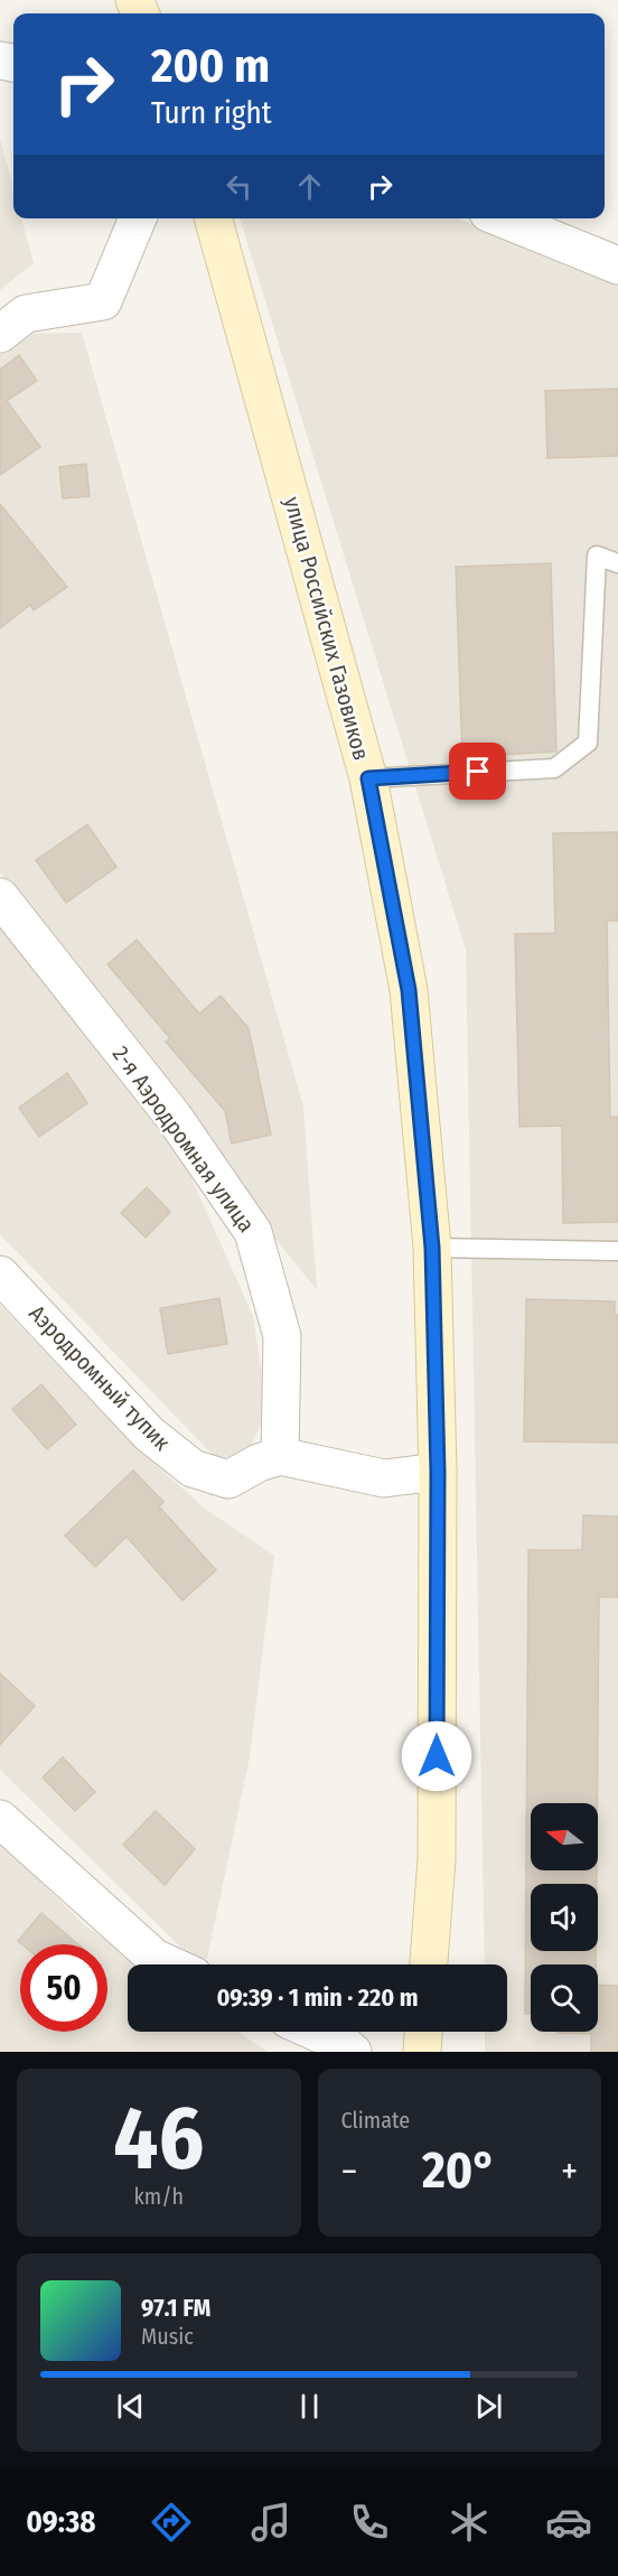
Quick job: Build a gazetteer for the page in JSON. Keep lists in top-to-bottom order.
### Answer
{
  "streets": {
    "main road": ["улица Российских Газовиков"],
    "street": ["2-я Аэродромная улица", "Аэродромный тупик"]
  },
  "crossings": [
    ["2-я Аэродромная улица", "Аэродромный тупик"]
  ],
  "north": "left",
  "page": {
    "turn": ["200 m", "Turn right"],
    "limit": "50",
    "trip": "09:39 · 1 min · 220 m",
    "tile": [
      ["46", "km/h"],
      "Climate"
    ],
    "heat": ["−", "20°", "+"],
    "song": ["97.1 FM", "Music"],
    "tabs": "09:38"
  }
}
